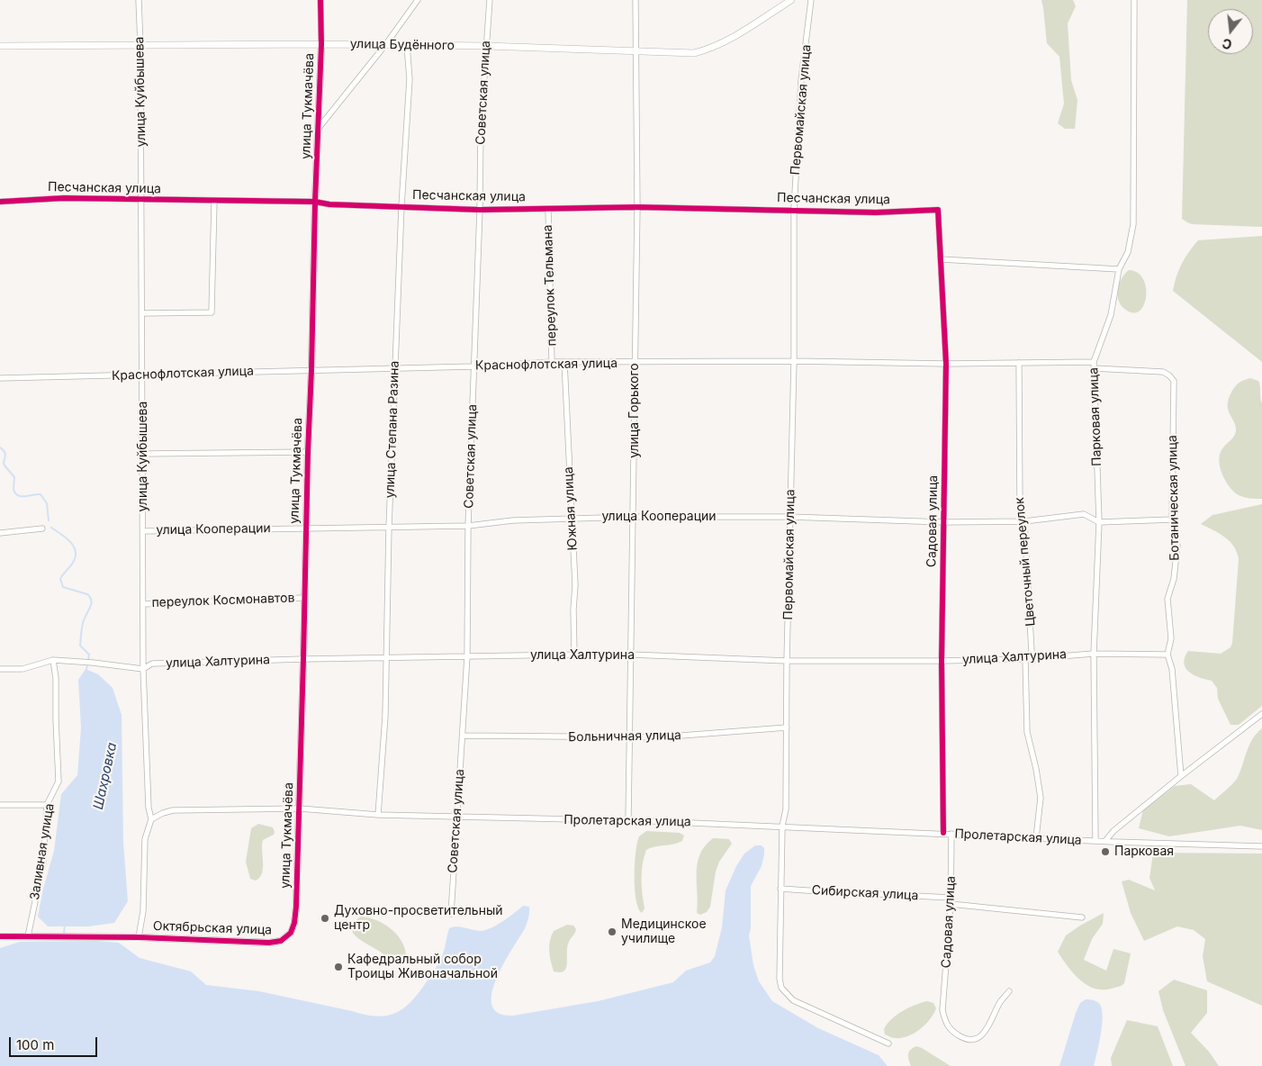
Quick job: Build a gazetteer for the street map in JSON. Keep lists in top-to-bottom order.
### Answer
{
  "streets": {
    "street": [
      "улица Будённого",
      "улица Куйбышева",
      "Советская улица",
      "улица Тукмачёва",
      "Первомайская улица",
      "Песчанская улица",
      "переулок Тельмана",
      "Краснофлотская улица",
      "улица Горького",
      "Парковая улица",
      "улица Степана Разина",
      "Ботаническая улица",
      "Южная улица",
      "улица Кооперации",
      "Садовая улица",
      "Цветочный переулок",
      "переулок Космонавтов",
      "улица Халтурина",
      "Больничная улица",
      "Пролетарская улица",
      "Заливная улица",
      "Сибирская улица",
      "Октябрьская улица"
    ]
  },
  "crossings": [
    ["улица Будённого", "улица Куйбышева"],
    ["улица Будённого", "Советская улица"],
    ["улица Будённого", "улица Тукмачёва"],
    ["улица Будённого", "улица Горького"],
    ["улица Будённого", "улица Степана Разина"],
    ["улица Куйбышева", "Песчанская улица"],
    ["улица Куйбышева", "Краснофлотская улица"],
    ["улица Куйбышева", "улица Кооперации"],
    ["улица Куйбышева", "переулок Космонавтов"],
    ["улица Куйбышева", "улица Халтурина"],
    ["улица Куйбышева", "Пролетарская улица"],
    ["улица Куйбышева", "Октябрьская улица"],
    ["Советская улица", "Песчанская улица"],
    ["Советская улица", "Краснофлотская улица"],
    ["Советская улица", "улица Кооперации"],
    ["Советская улица", "улица Халтурина"],
    ["Советская улица", "Больничная улица"],
    ["Советская улица", "Пролетарская улица"],
    ["улица Тукмачёва", "Песчанская улица"],
    ["улица Тукмачёва", "Краснофлотская улица"],
    ["улица Тукмачёва", "улица Кооперации"],
    ["улица Тукмачёва", "переулок Космонавтов"],
    ["улица Тукмачёва", "улица Халтурина"],
    ["улица Тукмачёва", "Пролетарская улица"],
    ["улица Тукмачёва", "Октябрьская улица"],
    ["Первомайская улица", "Песчанская улица"],
    ["Первомайская улица", "Краснофлотская улица"],
    ["Первомайская улица", "улица Кооперации"],
    ["Первомайская улица", "улица Халтурина"],
    ["Первомайская улица", "Больничная улица"],
    ["Первомайская улица", "Пролетарская улица"],
    ["Первомайская улица", "Сибирская улица"],
    ["Песчанская улица", "переулок Тельмана"],
    ["Песчанская улица", "улица Горького"],
    ["Песчанская улица", "улица Степана Разина"],
    ["Песчанская улица", "Садовая улица"],
    ["переулок Тельмана", "Краснофлотская улица"],
    ["Краснофлотская улица", "улица Горького"],
    ["Краснофлотская улица", "Парковая улица"],
    ["Краснофлотская улица", "улица Степана Разина"],
    ["Краснофлотская улица", "Ботаническая улица"],
    ["Краснофлотская улица", "Южная улица"],
    ["Краснофлотская улица", "Садовая улица"],
    ["Краснофлотская улица", "Цветочный переулок"],
    ["улица Горького", "улица Кооперации"],
    ["улица Горького", "улица Халтурина"],
    ["улица Горького", "Больничная улица"],
    ["улица Горького", "Пролетарская улица"],
    ["Парковая улица", "Ботаническая улица"],
    ["Парковая улица", "улица Кооперации"],
    ["Парковая улица", "улица Халтурина"],
    ["Парковая улица", "Пролетарская улица"],
    ["улица Степана Разина", "улица Кооперации"],
    ["улица Степана Разина", "улица Халтурина"],
    ["улица Степана Разина", "Пролетарская улица"],
    ["Ботаническая улица", "улица Кооперации"],
    ["Ботаническая улица", "улица Халтурина"],
    ["Южная улица", "улица Кооперации"],
    ["Южная улица", "улица Халтурина"],
    ["улица Кооперации", "Садовая улица"],
    ["улица Кооперации", "Цветочный переулок"],
    ["Садовая улица", "улица Халтурина"],
    ["Садовая улица", "Пролетарская улица"],
    ["Садовая улица", "Сибирская улица"],
    ["Цветочный переулок", "улица Халтурина"],
    ["Цветочный переулок", "Пролетарская улица"],
    ["улица Халтурина", "Заливная улица"],
    ["Заливная улица", "Октябрьская улица"]
  ],
  "water": ["Шахровка"],
  "places": [
    "Парковая",
    "Духовно-просветительный центр",
    "Медицинское училище",
    "Кафедральный собор Троицы Живоначальной"
  ],
  "scale_bar": "100 m",
  "north": "bottom"
}
